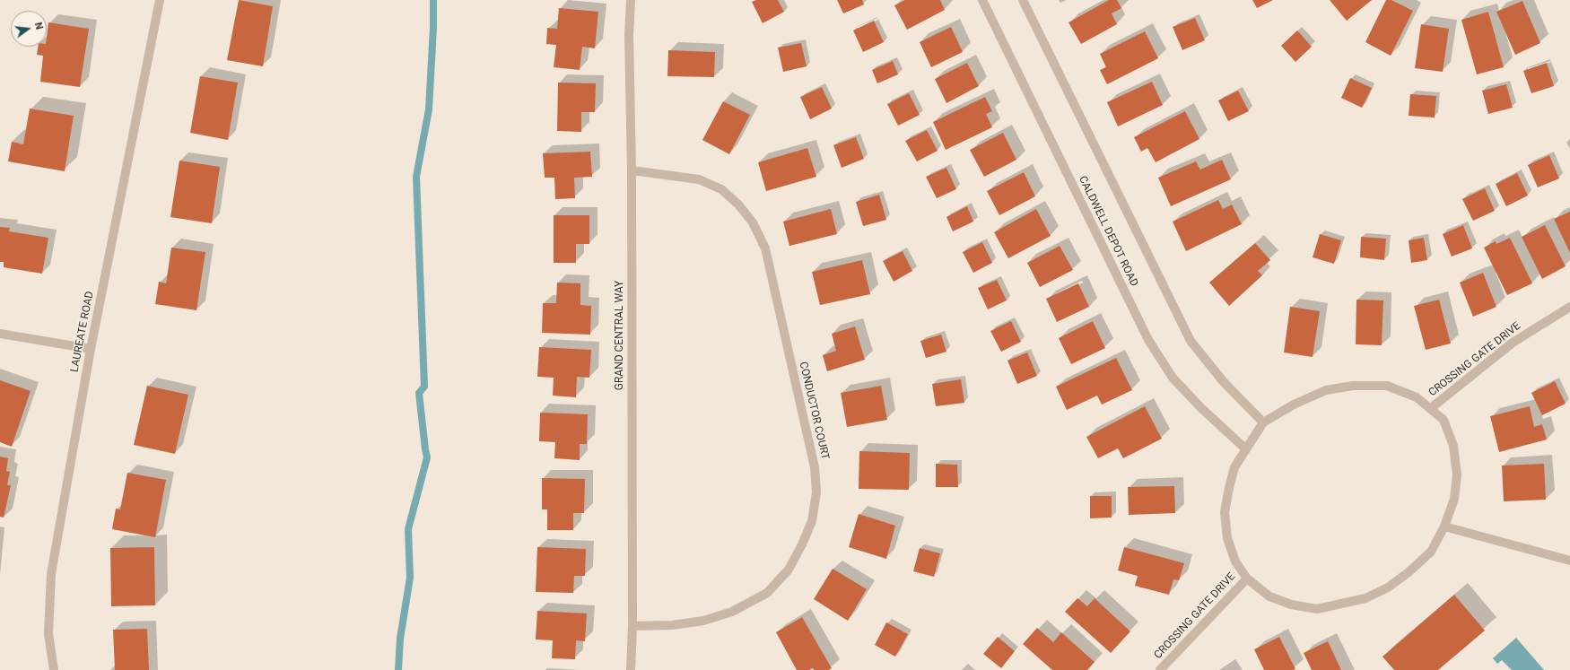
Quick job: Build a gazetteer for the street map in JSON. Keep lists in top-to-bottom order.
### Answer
{
  "streets": {
    "street": [
      "CALDWELL DEPOT ROAD",
      "LAUREATE ROAD",
      "GRAND CENTRAL WAY",
      "CROSSING GATE DRIVE",
      "CONDUCTOR COURT"
    ]
  },
  "crossings": [
    ["GRAND CENTRAL WAY", "CONDUCTOR COURT"]
  ],
  "north": "right"
}
